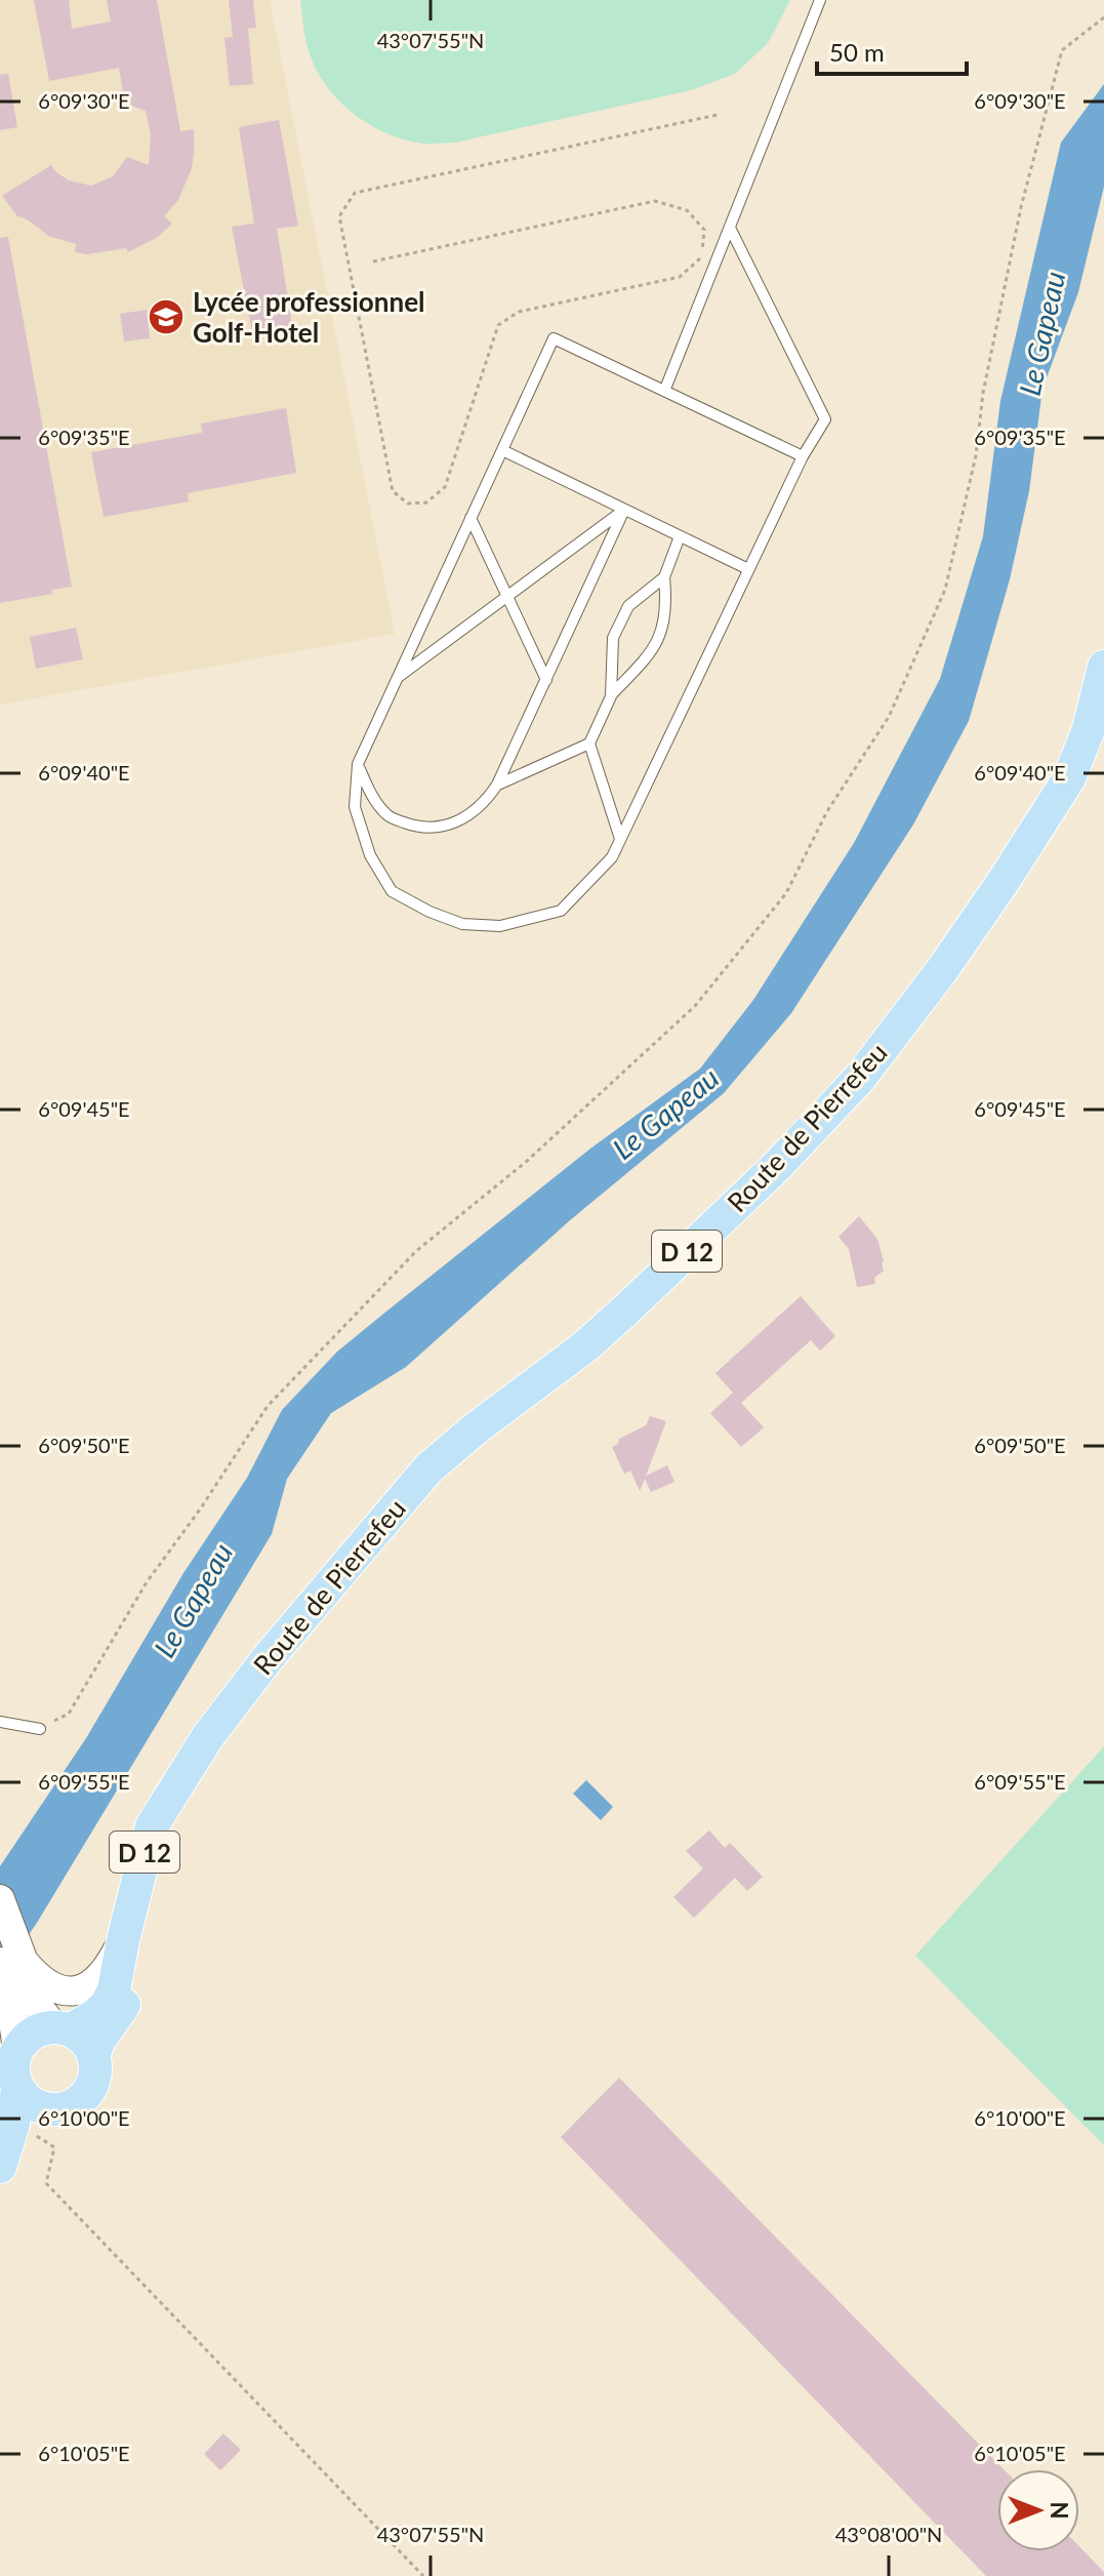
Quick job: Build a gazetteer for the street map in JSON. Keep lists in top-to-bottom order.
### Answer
{
  "streets": {
    "main road": ["Route de Pierrefeu", "D 12"]
  },
  "crossings": [
    ["Route de Pierrefeu", "D 12"]
  ],
  "water": ["Le Gapeau"],
  "places": {
    "school or university": ["Lycée professionnel Golf-Hotel"]
  },
  "scale_bar": "50 m",
  "north": "right",
  "coordinates": [
    "43°07'55\"N",
    "6°09'30\"E",
    "6°09'35\"E",
    "6°09'40\"E",
    "6°09'45\"E",
    "6°09'50\"E",
    "6°09'55\"E",
    "6°10'00\"E",
    "6°10'05\"E",
    "43°08'00\"N"
  ]
}
